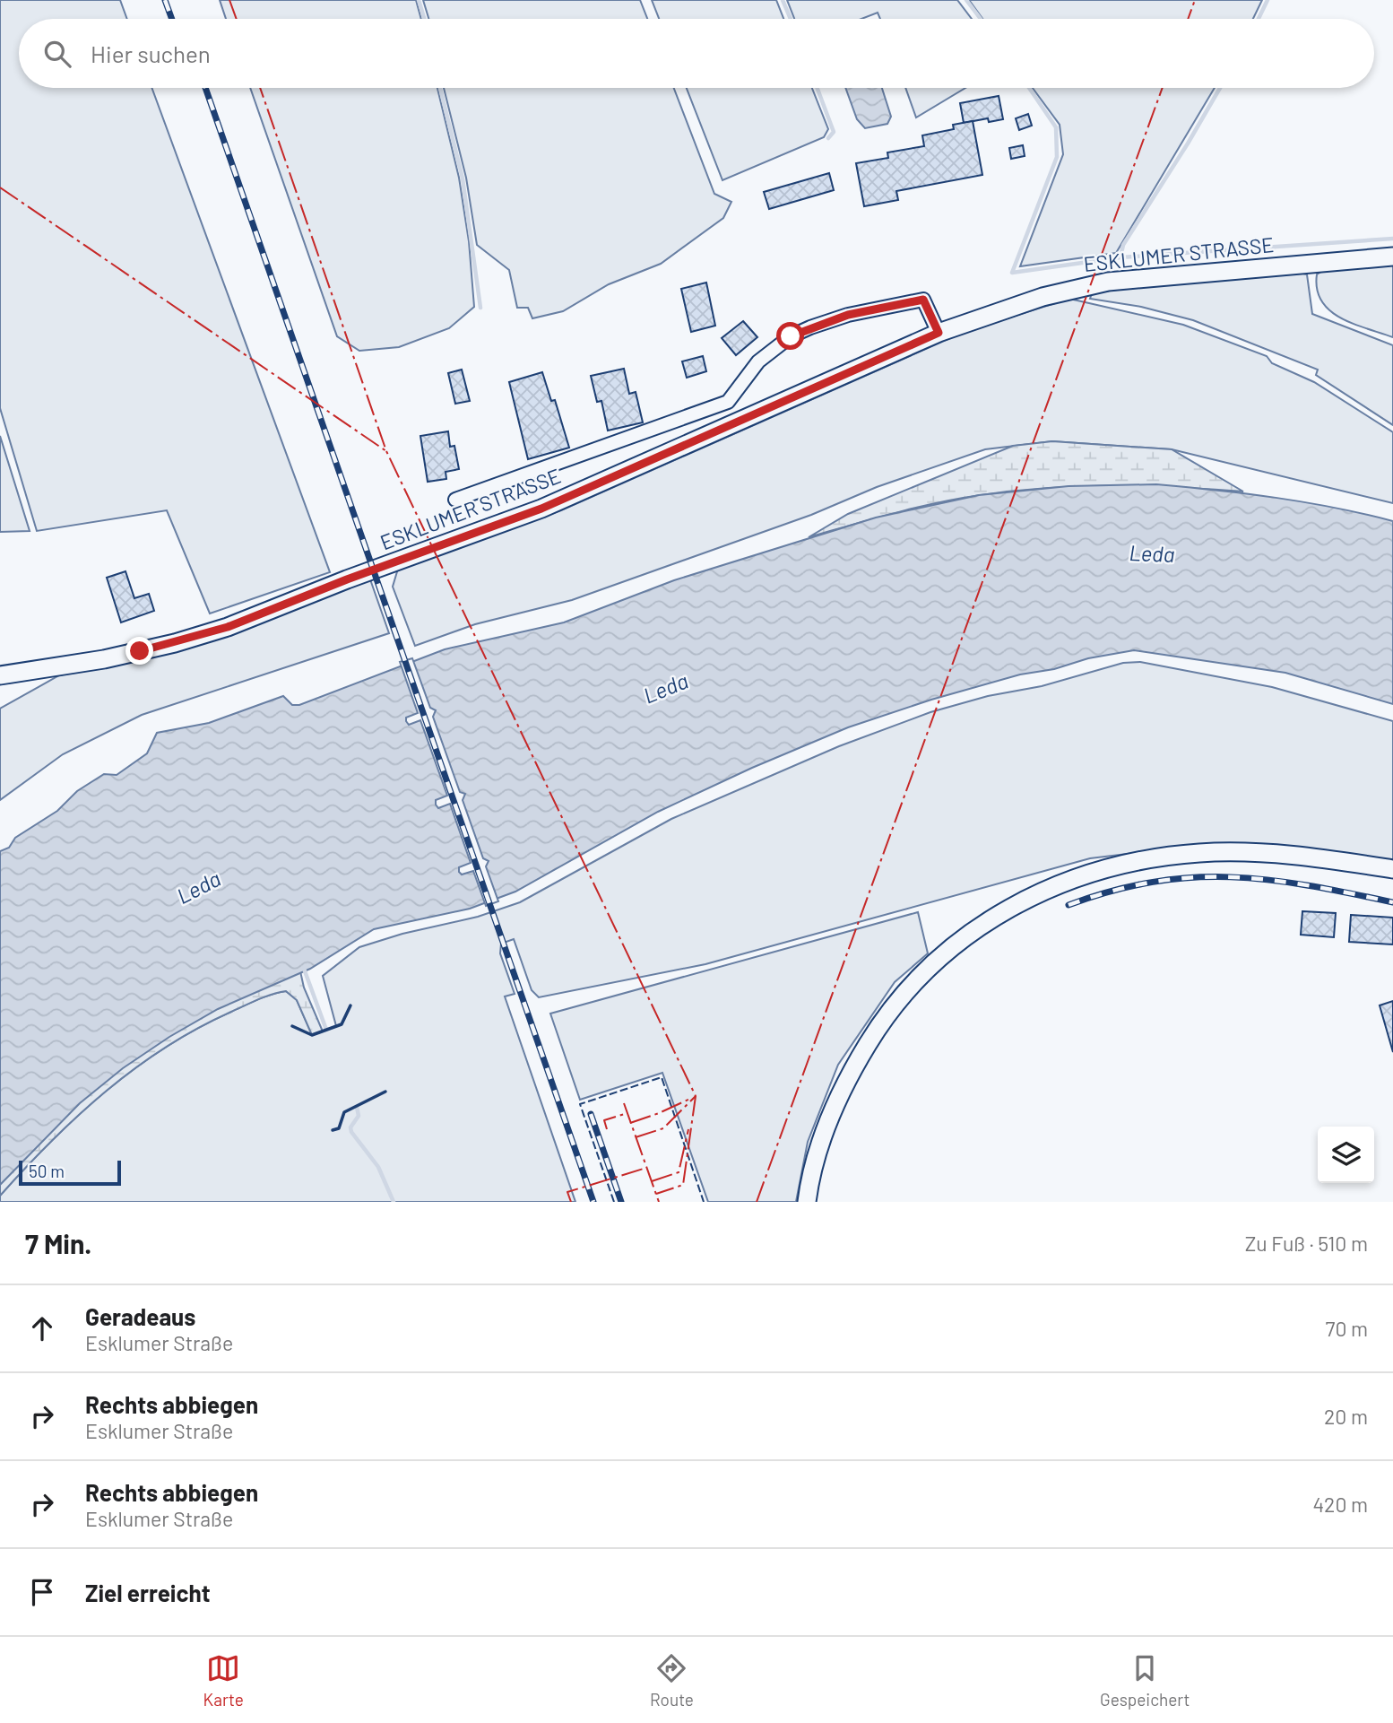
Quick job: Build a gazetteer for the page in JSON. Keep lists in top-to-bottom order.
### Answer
{
  "streets": {
    "street": ["ESKLUMER STRASSE"]
  },
  "water": ["Leda"],
  "scale_bar": "50 m",
  "page": {
    "search": "Hier suchen",
    "scale": "50 m",
    "heading": ["7 Min.", "Zu Fuß · 510 m"],
    "list": [
      ["Geradeaus", "Esklumer Straße", "70 m"],
      ["Rechts abbiegen", "Esklumer Straße", "20 m"],
      ["Rechts abbiegen", "Esklumer Straße", "420 m"],
      "Ziel erreicht"
    ],
    "nav": ["Karte", "Route", "Gespeichert"]
  }
}
